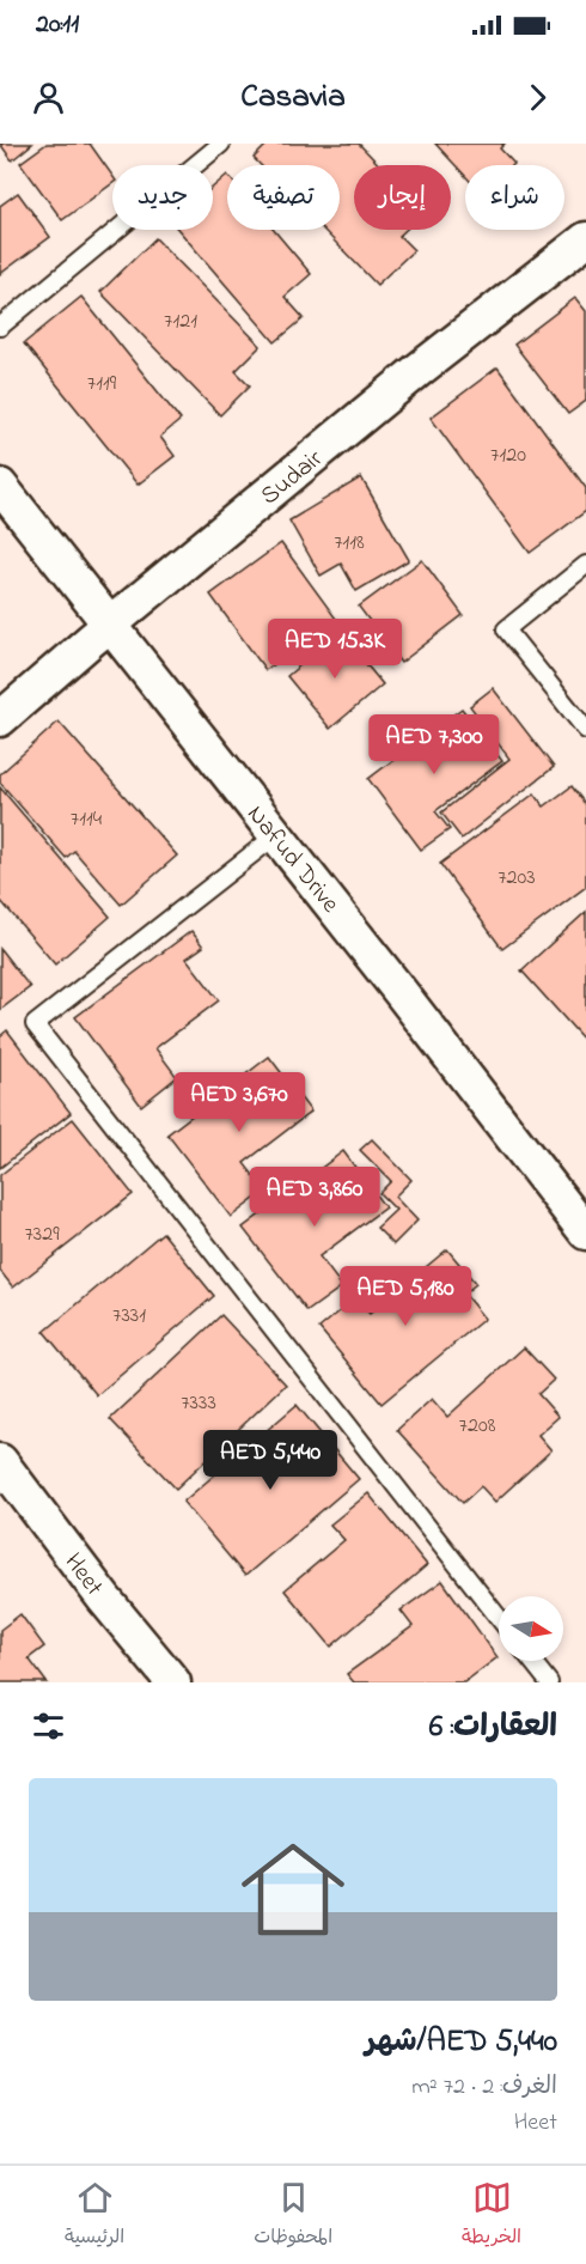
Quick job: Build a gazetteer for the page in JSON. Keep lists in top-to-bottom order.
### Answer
{
  "streets": {
    "street": ["Sudair", "Nafud Drive", "Heet"]
  },
  "crossings": [
    ["Sudair", "Nafud Drive"]
  ],
  "house_numbers": [
    "7121",
    "7119",
    "7120",
    "7118",
    "7114",
    "7203",
    "7329",
    "7331",
    "7333",
    "7208"
  ],
  "north": "right",
  "page": {
    "status": "20:11",
    "header": "Casavia",
    "chip": [
      "شراء",
      "إيجار",
      "تصفية",
      "جديد"
    ],
    "price": [
      "AED 15.3K",
      "AED 7,300",
      "AED 3,670",
      "AED 3,860",
      "AED 5,180",
      "AED 5,440"
    ],
    "heading": "العقارات: 6",
    "list": [
      {
        "name": "AED 5,440/شهر",
        "note": "الغرف: 2 · 72 m² · Heet"
      }
    ],
    "tabs": ["الخريطة", "المحفوظات", "الرئيسية"]
  }
}
